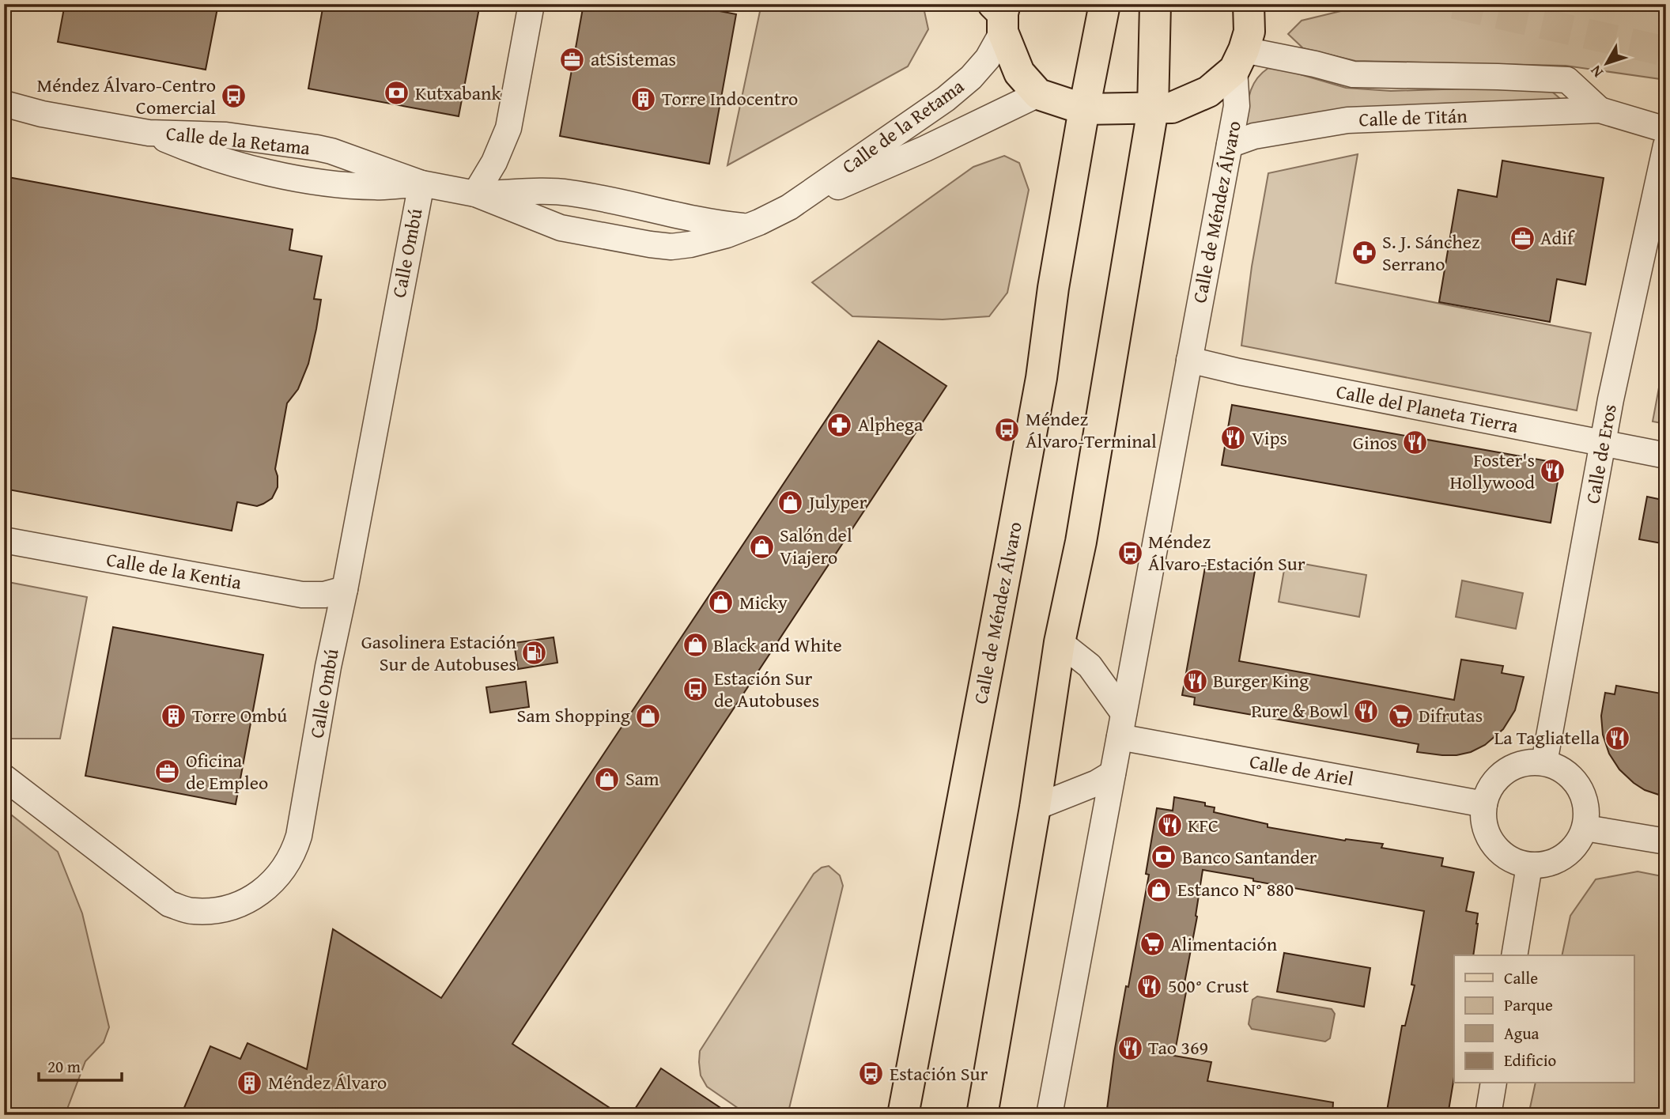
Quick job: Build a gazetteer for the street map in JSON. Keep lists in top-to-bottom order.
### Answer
{
  "streets": {
    "main road": ["Calle de Méndez Álvaro"],
    "street": [
      "Calle de Titán",
      "Calle de la Retama",
      "Calle Ombú",
      "Calle del Planeta Tierra",
      "Calle de Eros",
      "Calle de la Kentia",
      "Calle de Ariel"
    ]
  },
  "crossings": [
    ["Calle de Titán", "Calle de Méndez Álvaro"],
    ["Calle de la Retama", "Calle Ombú"],
    ["Calle de Méndez Álvaro", "Calle del Planeta Tierra"],
    ["Calle de Méndez Álvaro", "Calle de Ariel"],
    ["Calle Ombú", "Calle de la Kentia"],
    ["Calle del Planeta Tierra", "Calle de Eros"],
    ["Calle de Eros", "Calle de Ariel"]
  ],
  "places": {
    "office": ["atSistemas", "Adif", "Oficina de Empleo"],
    "bank": ["Kutxabank", "Banco Santander"],
    "bus stop": [
      "Méndez Álvaro-Centro Comercial",
      "Méndez Álvaro-Terminal",
      "Méndez Álvaro-Estación Sur",
      "Estación Sur de Autobuses",
      "Estación Sur"
    ],
    "building": ["Torre Indocentro", "Torre Ombú", "Méndez Álvaro"],
    "pharmacy": ["S. J. Sánchez Serrano", "Alphega"],
    "restaurant": [
      "Vips",
      "Ginos",
      "Foster's Hollywood",
      "Burger King",
      "Pure & Bowl",
      "La Tagliatella",
      "KFC",
      "500° Crust",
      "Tao 369"
    ],
    "shop": [
      "Julyper",
      "Salón del Viajero",
      "Micky",
      "Black and White",
      "Sam Shopping",
      "Sam",
      "Estanco N° 880"
    ],
    "fuel station": ["Gasolinera Estación Sur de Autobuses"],
    "supermarket": ["Difrutas", "Alimentación"]
  },
  "legend": [
    "Calle",
    "Parque",
    "Agua",
    "Edificio"
  ],
  "scale_bar": "20 m",
  "north": "bottom left"
}
